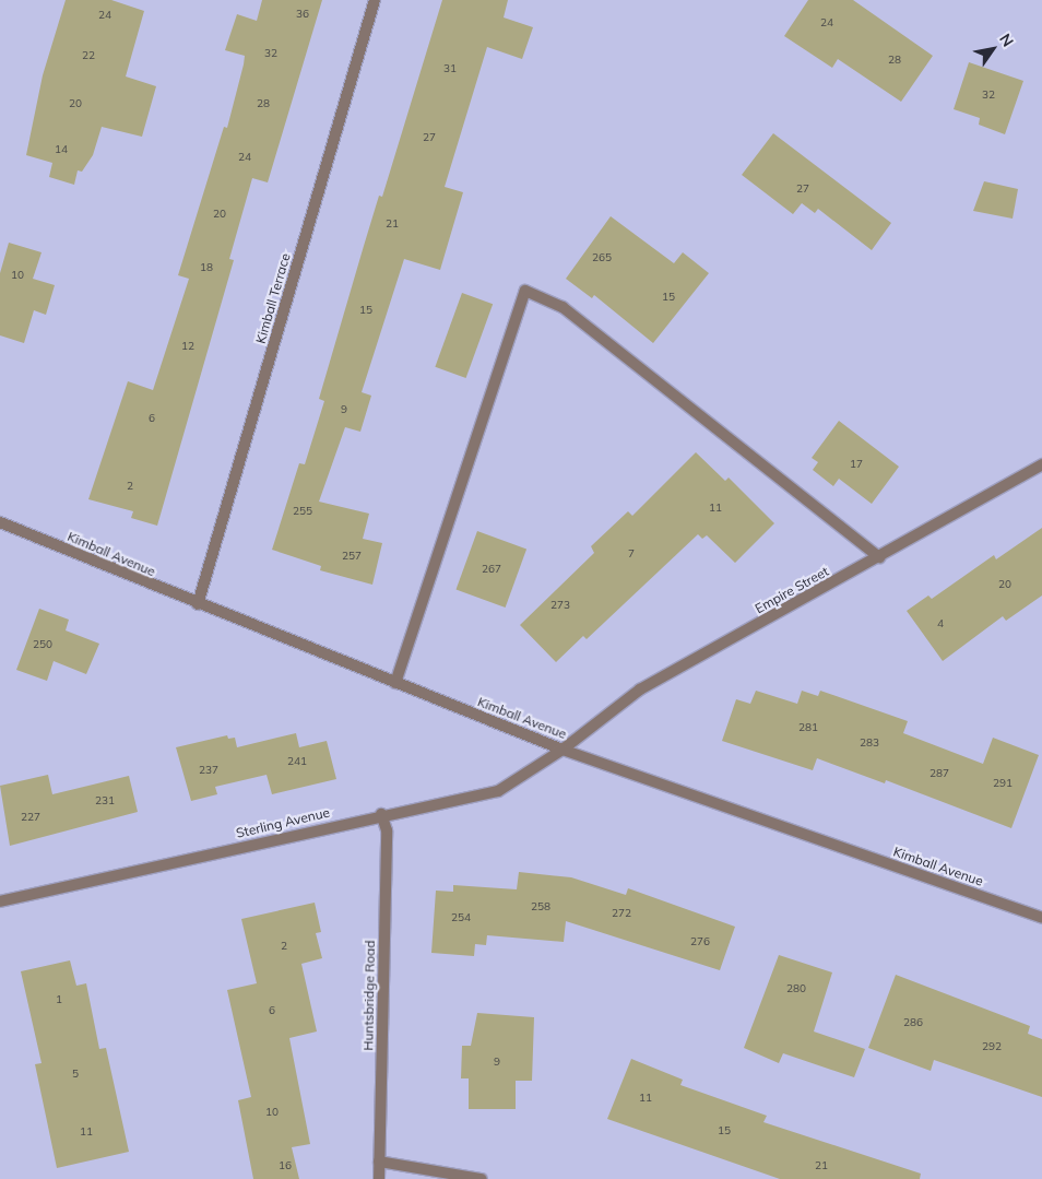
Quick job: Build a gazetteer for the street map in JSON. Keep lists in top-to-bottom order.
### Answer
{
  "streets": {
    "street": [
      "Kimball Terrace",
      "Kimball Avenue",
      "Empire Street",
      "Sterling Avenue",
      "Huntsbridge Road"
    ]
  },
  "crossings": [
    ["Kimball Terrace", "Kimball Avenue"],
    ["Kimball Avenue", "Empire Street"],
    ["Kimball Avenue", "Sterling Avenue"],
    ["Empire Street", "Sterling Avenue"],
    ["Sterling Avenue", "Huntsbridge Road"]
  ],
  "house_numbers": [
    "36",
    "24",
    "24",
    "32",
    "22",
    "28",
    "31",
    "32",
    "20",
    "28",
    "27",
    "14",
    "24",
    "27",
    "20",
    "21",
    "265",
    "18",
    "10",
    "15",
    "15",
    "12",
    "9",
    "6",
    "17",
    "2",
    "11",
    "255",
    "7",
    "257",
    "267",
    "20",
    "273",
    "4",
    "250",
    "281",
    "283",
    "241",
    "237",
    "287",
    "291",
    "231",
    "227",
    "258",
    "272",
    "254",
    "276",
    "2",
    "280",
    "1",
    "6",
    "286",
    "292",
    "9",
    "5",
    "11",
    "10",
    "15",
    "11",
    "16",
    "21"
  ],
  "north": "top right"
}
